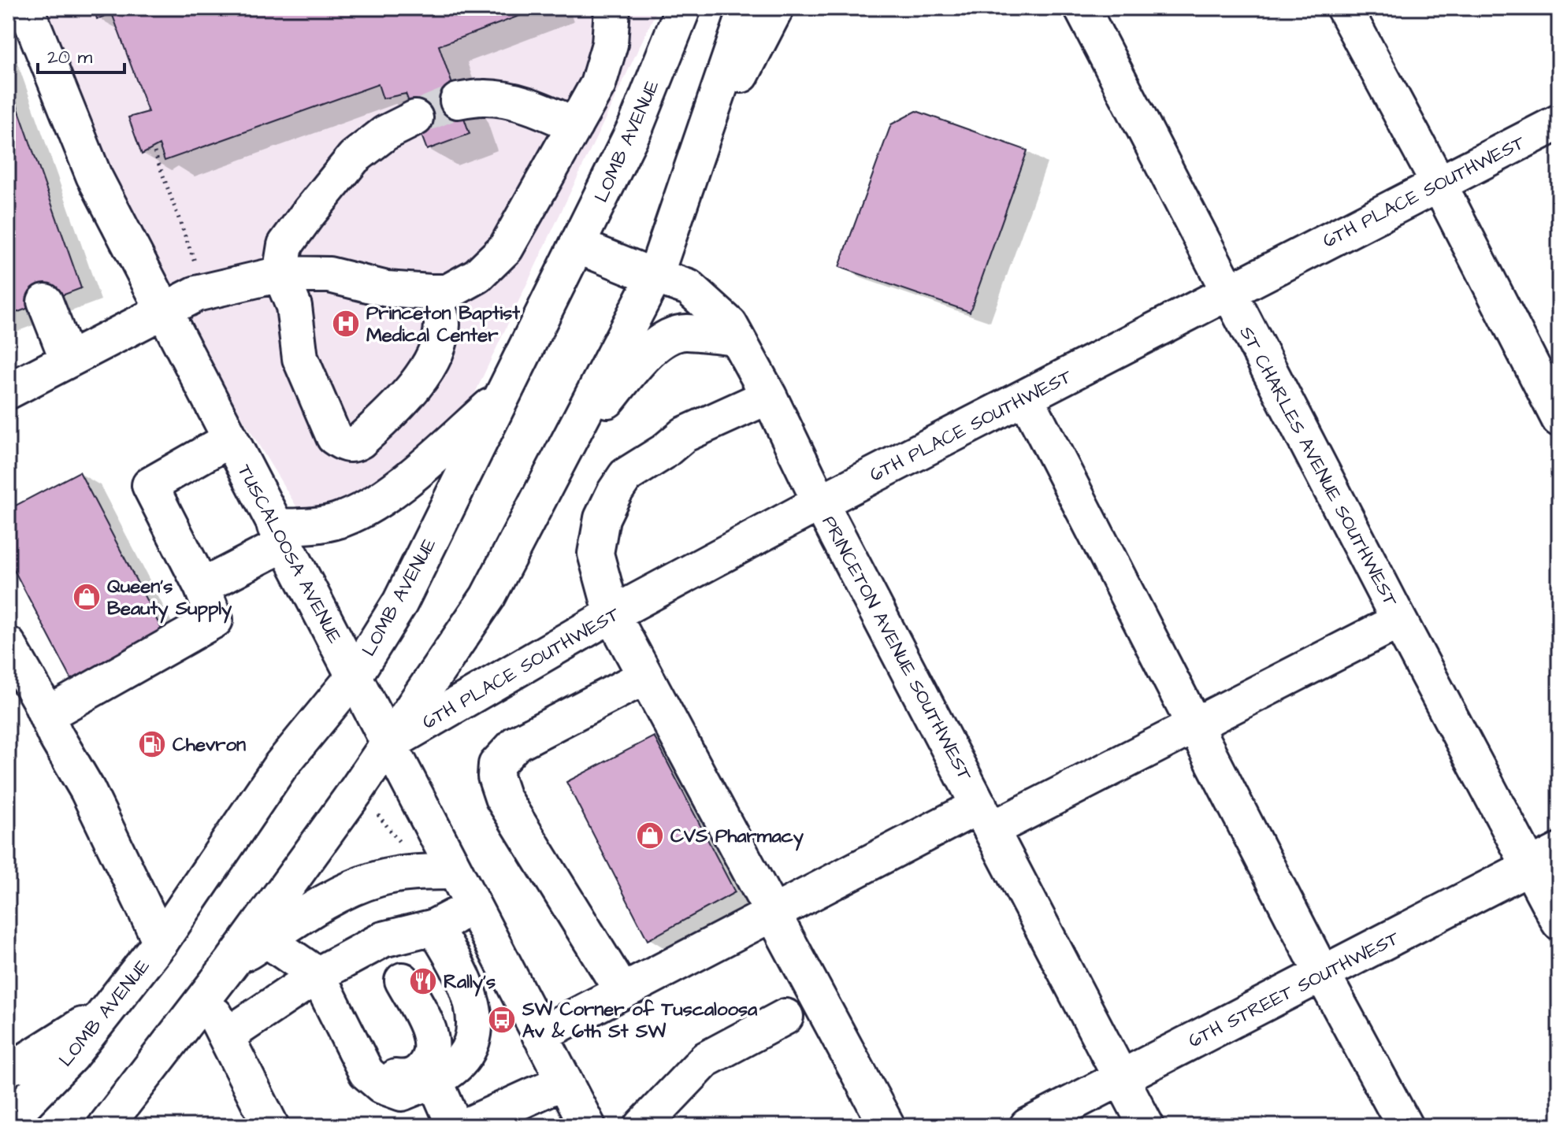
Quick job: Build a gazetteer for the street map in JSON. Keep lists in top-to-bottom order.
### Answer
{
  "streets": {
    "street": [
      "LOMB AVENUE",
      "6TH PLACE SOUTHWEST",
      "ST CHARLES AVENUE SOUTHWEST",
      "TUSCALOOSA AVENUE",
      "PRINCETON AVENUE SOUTHWEST",
      "6TH STREET SOUTHWEST"
    ]
  },
  "crossings": [
    ["LOMB AVENUE", "TUSCALOOSA AVENUE"],
    ["LOMB AVENUE", "PRINCETON AVENUE SOUTHWEST"],
    ["6TH PLACE SOUTHWEST", "ST CHARLES AVENUE SOUTHWEST"],
    ["6TH PLACE SOUTHWEST", "TUSCALOOSA AVENUE"],
    ["6TH PLACE SOUTHWEST", "PRINCETON AVENUE SOUTHWEST"],
    ["ST CHARLES AVENUE SOUTHWEST", "6TH STREET SOUTHWEST"],
    ["PRINCETON AVENUE SOUTHWEST", "6TH STREET SOUTHWEST"]
  ],
  "places": {
    "hospital": ["Princeton Baptist Medical Center"],
    "shop": ["Queen's Beauty Supply", "CVS Pharmacy"],
    "fuel station": ["Chevron"],
    "restaurant": ["Rally's"],
    "bus stop": ["SW Corner of Tuscaloosa Av & 6th St SW"]
  },
  "scale_bar": "20 m"
}
